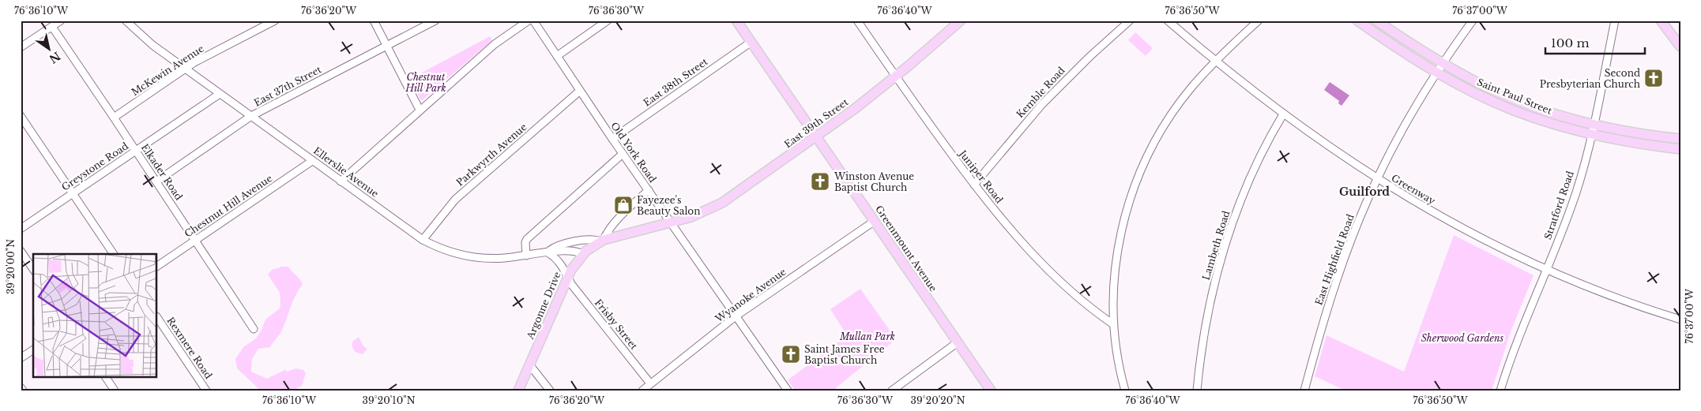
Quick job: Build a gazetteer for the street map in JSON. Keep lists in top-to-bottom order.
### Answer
{
  "streets": {
    "main road": [
      "Saint Paul Street",
      "East 39th Street",
      "Greenmount Avenue",
      "Argonne Drive"
    ],
    "street": [
      "McKewin Avenue",
      "East 38th Street",
      "East 37th Street",
      "Kemble Road",
      "Old York Road",
      "Parkwyrth Avenue",
      "Greystone Road",
      "Elkader Road",
      "Ellerslie Avenue",
      "Juniper Road",
      "Greenway",
      "Stratford Road",
      "Chestnut Hill Avenue",
      "Lambeth Road",
      "East Highfield Road",
      "Wyanoke Avenue",
      "Frisby Street",
      "Rexmere Road"
    ]
  },
  "crossings": [
    ["McKewin Avenue", "Elkader Road"],
    ["McKewin Avenue", "Ellerslie Avenue"],
    ["East 38th Street", "Old York Road"],
    ["East 38th Street", "Greenmount Avenue"],
    ["East 37th Street", "Elkader Road"],
    ["East 37th Street", "Ellerslie Avenue"],
    ["Kemble Road", "Juniper Road"],
    ["Saint Paul Street", "Stratford Road"],
    ["Saint Paul Street", "East Highfield Road"],
    ["East 39th Street", "Old York Road"],
    ["East 39th Street", "Juniper Road"],
    ["East 39th Street", "Greenmount Avenue"],
    ["Old York Road", "Parkwyrth Avenue"],
    ["Old York Road", "Wyanoke Avenue"],
    ["Parkwyrth Avenue", "Ellerslie Avenue"],
    ["Greystone Road", "Elkader Road"],
    ["Greystone Road", "Ellerslie Avenue"],
    ["Elkader Road", "Chestnut Hill Avenue"],
    ["Ellerslie Avenue", "Chestnut Hill Avenue"],
    ["Ellerslie Avenue", "Argonne Drive"],
    ["Ellerslie Avenue", "Frisby Street"],
    ["Greenway", "Stratford Road"],
    ["Greenway", "Lambeth Road"],
    ["Greenway", "East Highfield Road"],
    ["Greenmount Avenue", "Wyanoke Avenue"],
    ["Wyanoke Avenue", "Frisby Street"],
    ["Argonne Drive", "Frisby Street"]
  ],
  "districts": ["Guilford"],
  "parks": ["Chestnut Hill Park", "Mullan Park", "Sherwood Gardens"],
  "places": {
    "church": ["Second Presbyterian Church", "Winston Avenue Baptist Church", "Saint James Free Baptist Church"],
    "shop": ["Fayezee's Beauty Salon"]
  },
  "scale_bar": "100 m",
  "north": "bottom right",
  "coordinates": [
    "76°36'10\"W",
    "76°36'20\"W",
    "76°36'30\"W",
    "76°36'40\"W",
    "76°36'50\"W",
    "76°37'00\"W",
    "39°20'00\"N",
    "39°20'10\"N",
    "39°20'20\"N"
  ]
}
